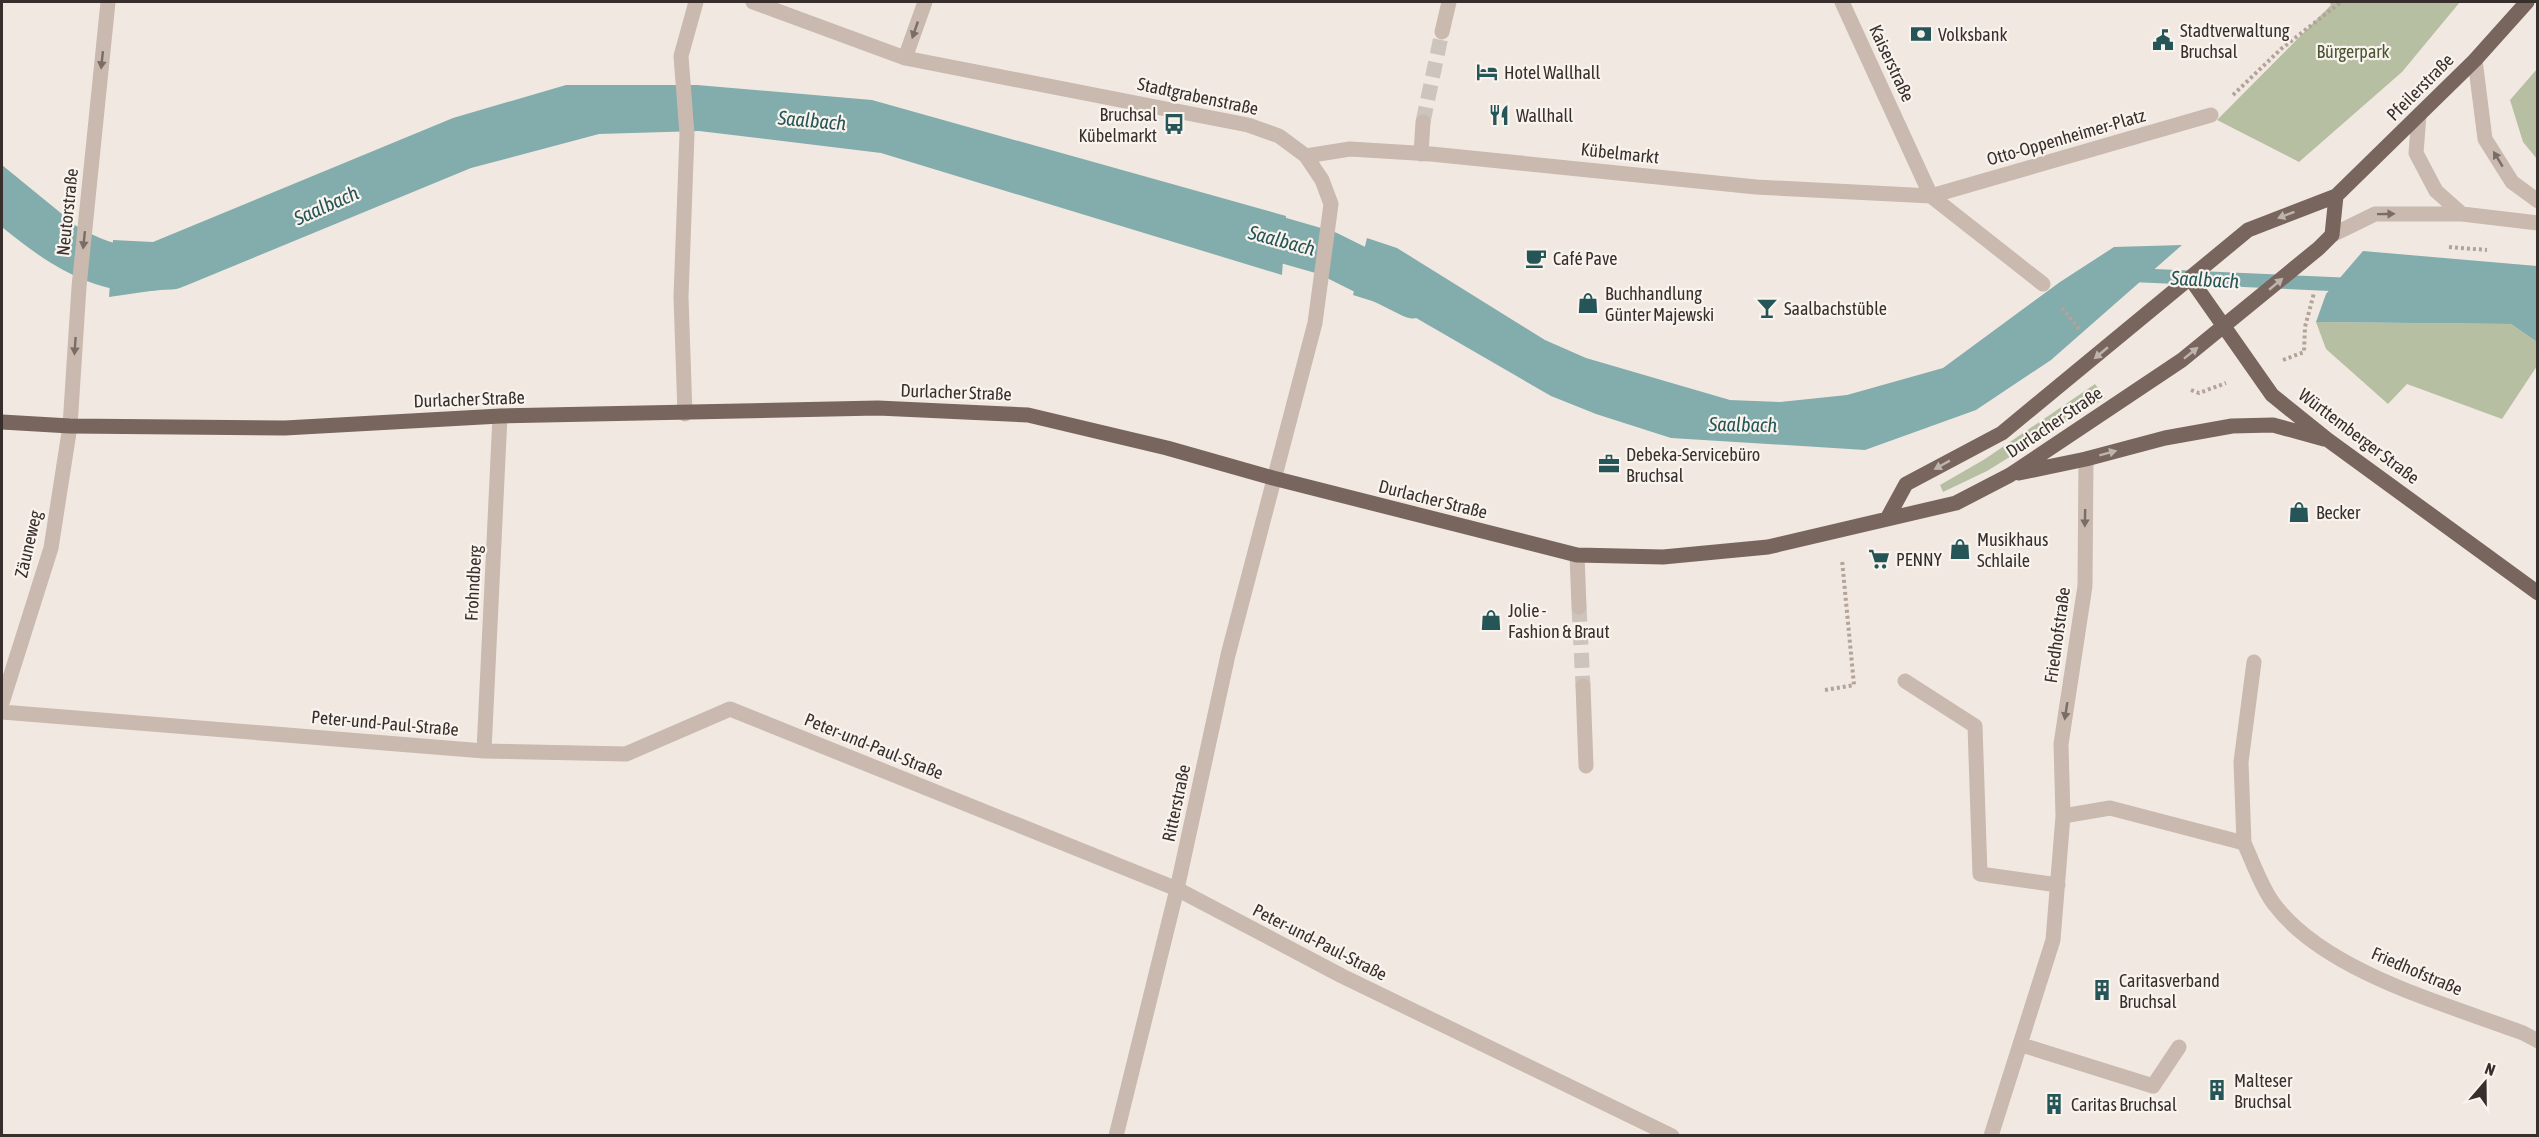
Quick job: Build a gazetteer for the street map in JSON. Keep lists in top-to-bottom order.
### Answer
{
  "streets": {
    "main road": ["Pfeilerstraße", "Durlacher Straße", "Württemberger Straße"],
    "street": [
      "Kaiserstraße",
      "Stadtgrabenstraße",
      "Otto-Oppenheimer-Platz",
      "Kübelmarkt",
      "Neutorstraße",
      "Zäuneweg",
      "Frohndberg",
      "Friedhofstraße",
      "Peter-und-Paul-Straße",
      "Ritterstraße"
    ]
  },
  "crossings": [
    ["Kaiserstraße", "Otto-Oppenheimer-Platz"],
    ["Kaiserstraße", "Kübelmarkt"],
    ["Pfeilerstraße", "Durlacher Straße"],
    ["Pfeilerstraße", "Württemberger Straße"],
    ["Stadtgrabenstraße", "Kübelmarkt"],
    ["Stadtgrabenstraße", "Durlacher Straße"],
    ["Stadtgrabenstraße", "Ritterstraße"],
    ["Otto-Oppenheimer-Platz", "Kübelmarkt"],
    ["Neutorstraße", "Durlacher Straße"],
    ["Neutorstraße", "Zäuneweg"],
    ["Durlacher Straße", "Württemberger Straße"],
    ["Durlacher Straße", "Zäuneweg"],
    ["Durlacher Straße", "Frohndberg"],
    ["Durlacher Straße", "Ritterstraße"],
    ["Frohndberg", "Peter-und-Paul-Straße"],
    ["Peter-und-Paul-Straße", "Ritterstraße"]
  ],
  "one_way": ["Neutorstraße"],
  "water": ["Saalbach"],
  "parks": ["Bürgerpark"],
  "places": {
    "bank": ["Volksbank"],
    "public building": ["Stadtverwaltung Bruchsal"],
    "hotel": ["Hotel Wallhall"],
    "restaurant": ["Wallhall"],
    "bus stop": ["Bruchsal Kübelmarkt"],
    "cafe": ["Café Pave"],
    "shop": [
      "Buchhandlung Günter Majewski",
      "Becker",
      "Musikhaus Schlaile",
      "Jolie - Fashion & Braut"
    ],
    "bar": ["Saalbachstüble"],
    "office": ["Debeka-Servicebüro Bruchsal"],
    "supermarket": ["PENNY"],
    "building": ["Caritasverband Bruchsal", "Malteser Bruchsal", "Caritas Bruchsal"]
  },
  "north": "top"
}
